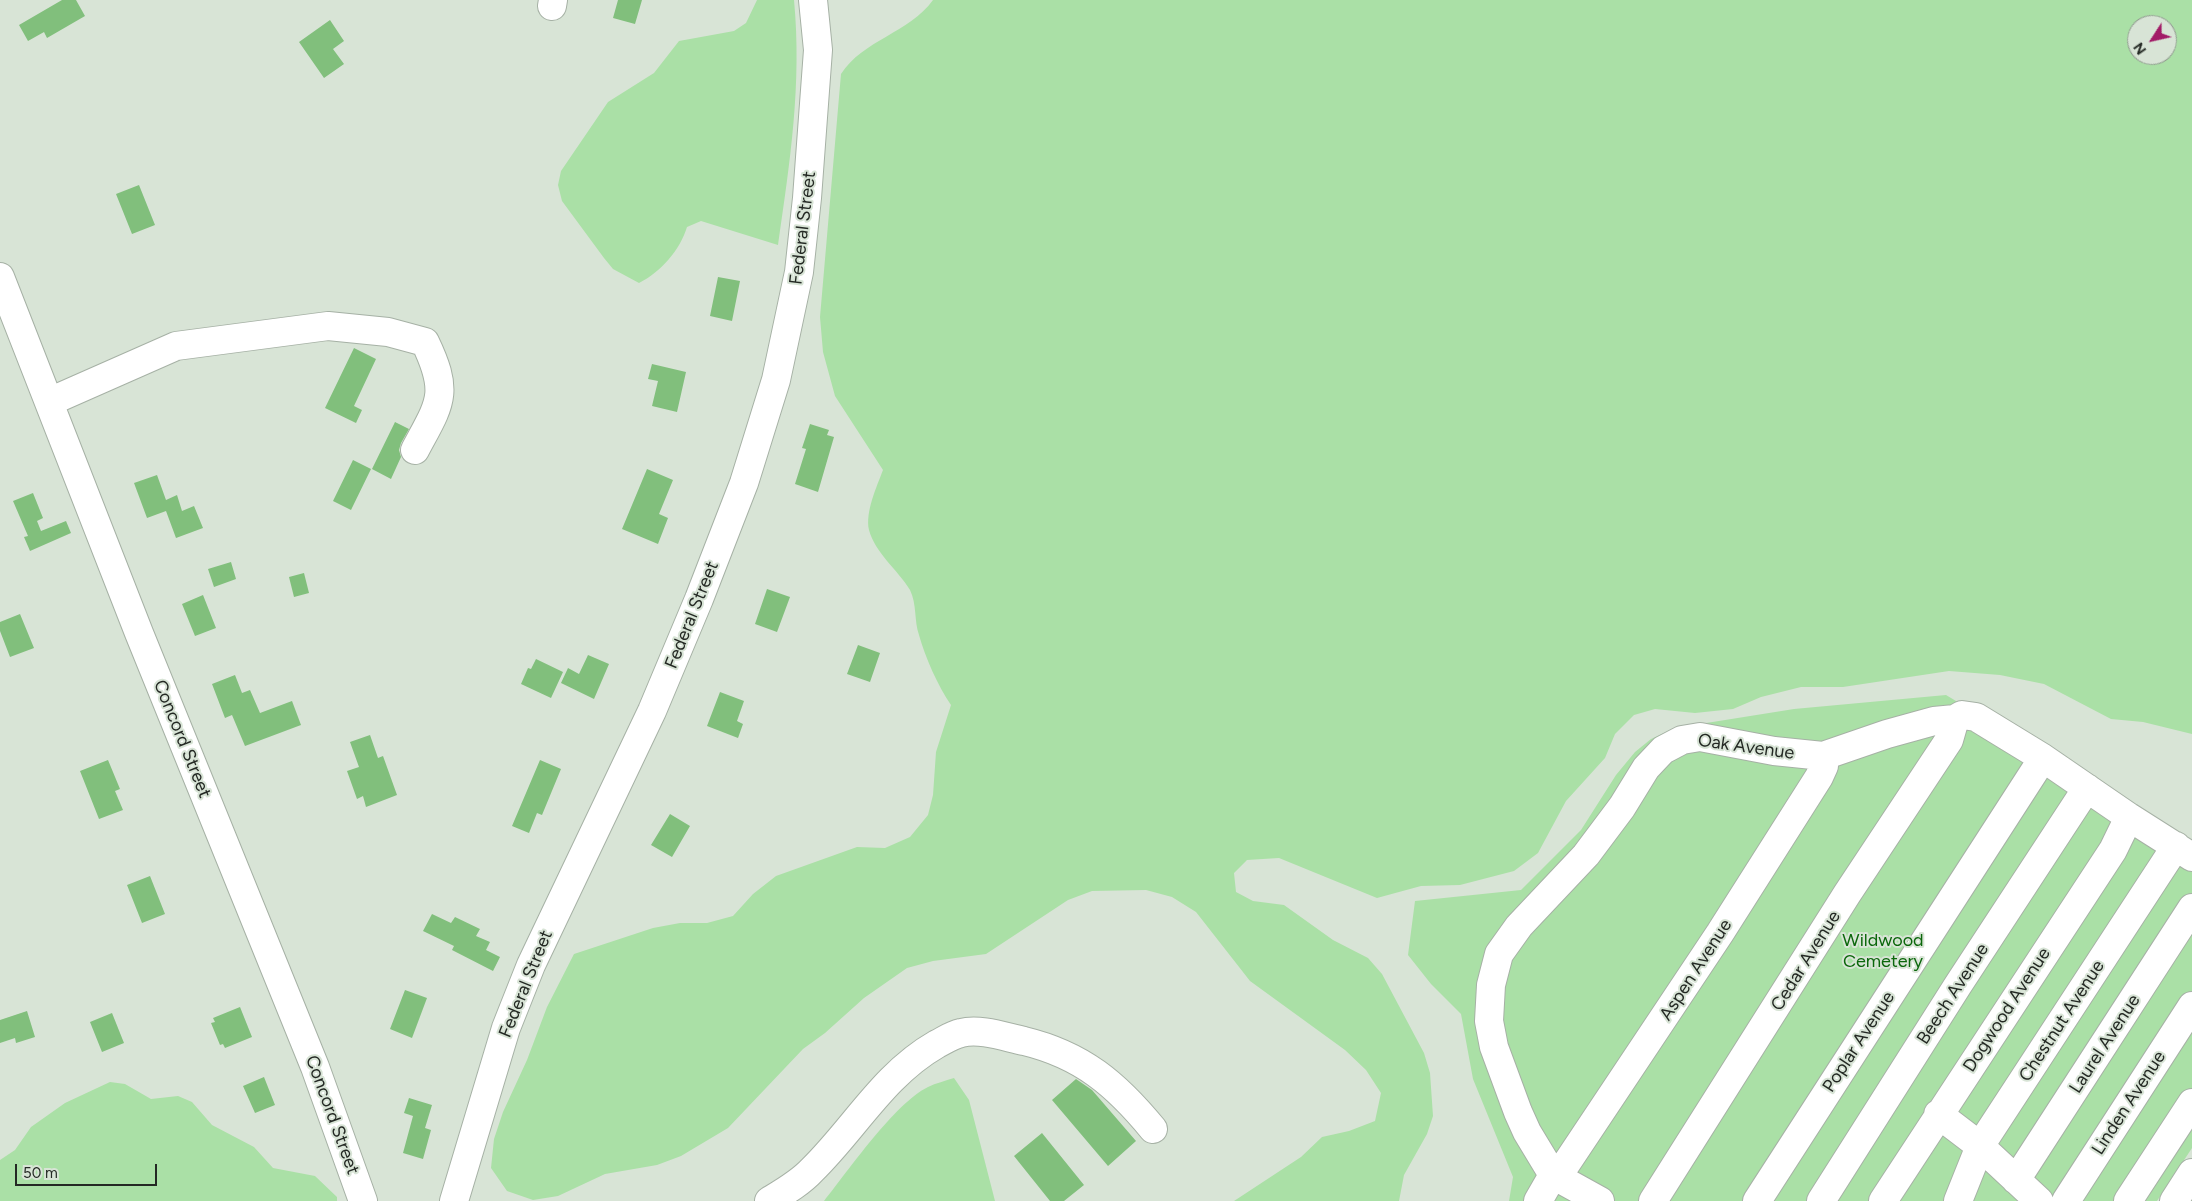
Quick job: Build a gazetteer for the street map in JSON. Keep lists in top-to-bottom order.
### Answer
{
  "streets": {
    "street": [
      "Federal Street",
      "Concord Street",
      "Oak Avenue",
      "Cedar Avenue",
      "Aspen Avenue",
      "Beech Avenue",
      "Dogwood Avenue",
      "Chestnut Avenue",
      "Poplar Avenue",
      "Laurel Avenue",
      "Linden Avenue"
    ]
  },
  "crossings": [
    ["Oak Avenue", "Cedar Avenue"],
    ["Oak Avenue", "Aspen Avenue"],
    ["Oak Avenue", "Beech Avenue"],
    ["Oak Avenue", "Dogwood Avenue"],
    ["Oak Avenue", "Chestnut Avenue"],
    ["Oak Avenue", "Poplar Avenue"]
  ],
  "parks": ["Wildwood Cemetery"],
  "scale_bar": "50 m",
  "north": "bottom left"
}
